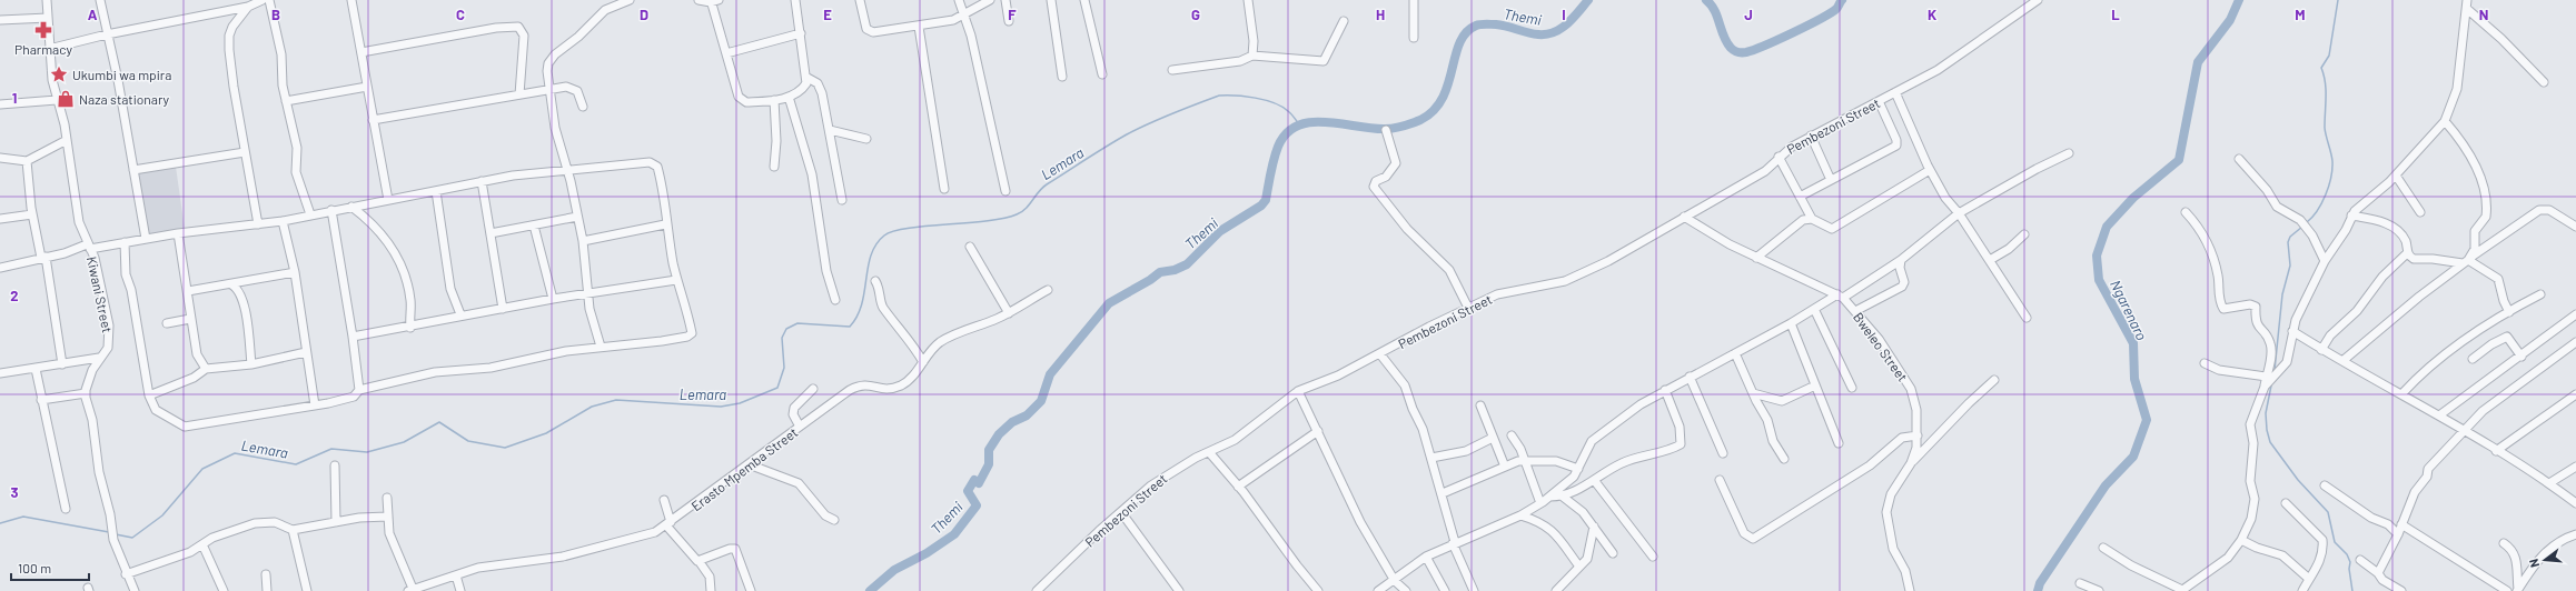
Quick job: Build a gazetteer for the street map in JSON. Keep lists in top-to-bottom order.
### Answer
{
  "streets": {
    "street": [
      "Pembezoni Street",
      "Kiwani Street",
      "Bweleo Street",
      "Erasto Mpemba Street"
    ]
  },
  "crossings": [
    ["Pembezoni Street", "Bweleo Street"]
  ],
  "water": ["Themi", "Lemara", "Ngarenaro"],
  "places": {
    "pharmacy": ["Pharmacy"],
    "place": ["Ukumbi wa mpira"],
    "shop": ["Naza stationary"]
  },
  "scale_bar": "100 m",
  "north": "left",
  "grid": {
    "columns": [
      "A",
      "B",
      "C",
      "D",
      "E",
      "F",
      "G",
      "H",
      "I",
      "J",
      "K",
      "L",
      "M",
      "N"
    ],
    "rows": ["1", "2", "3"]
  }
}
